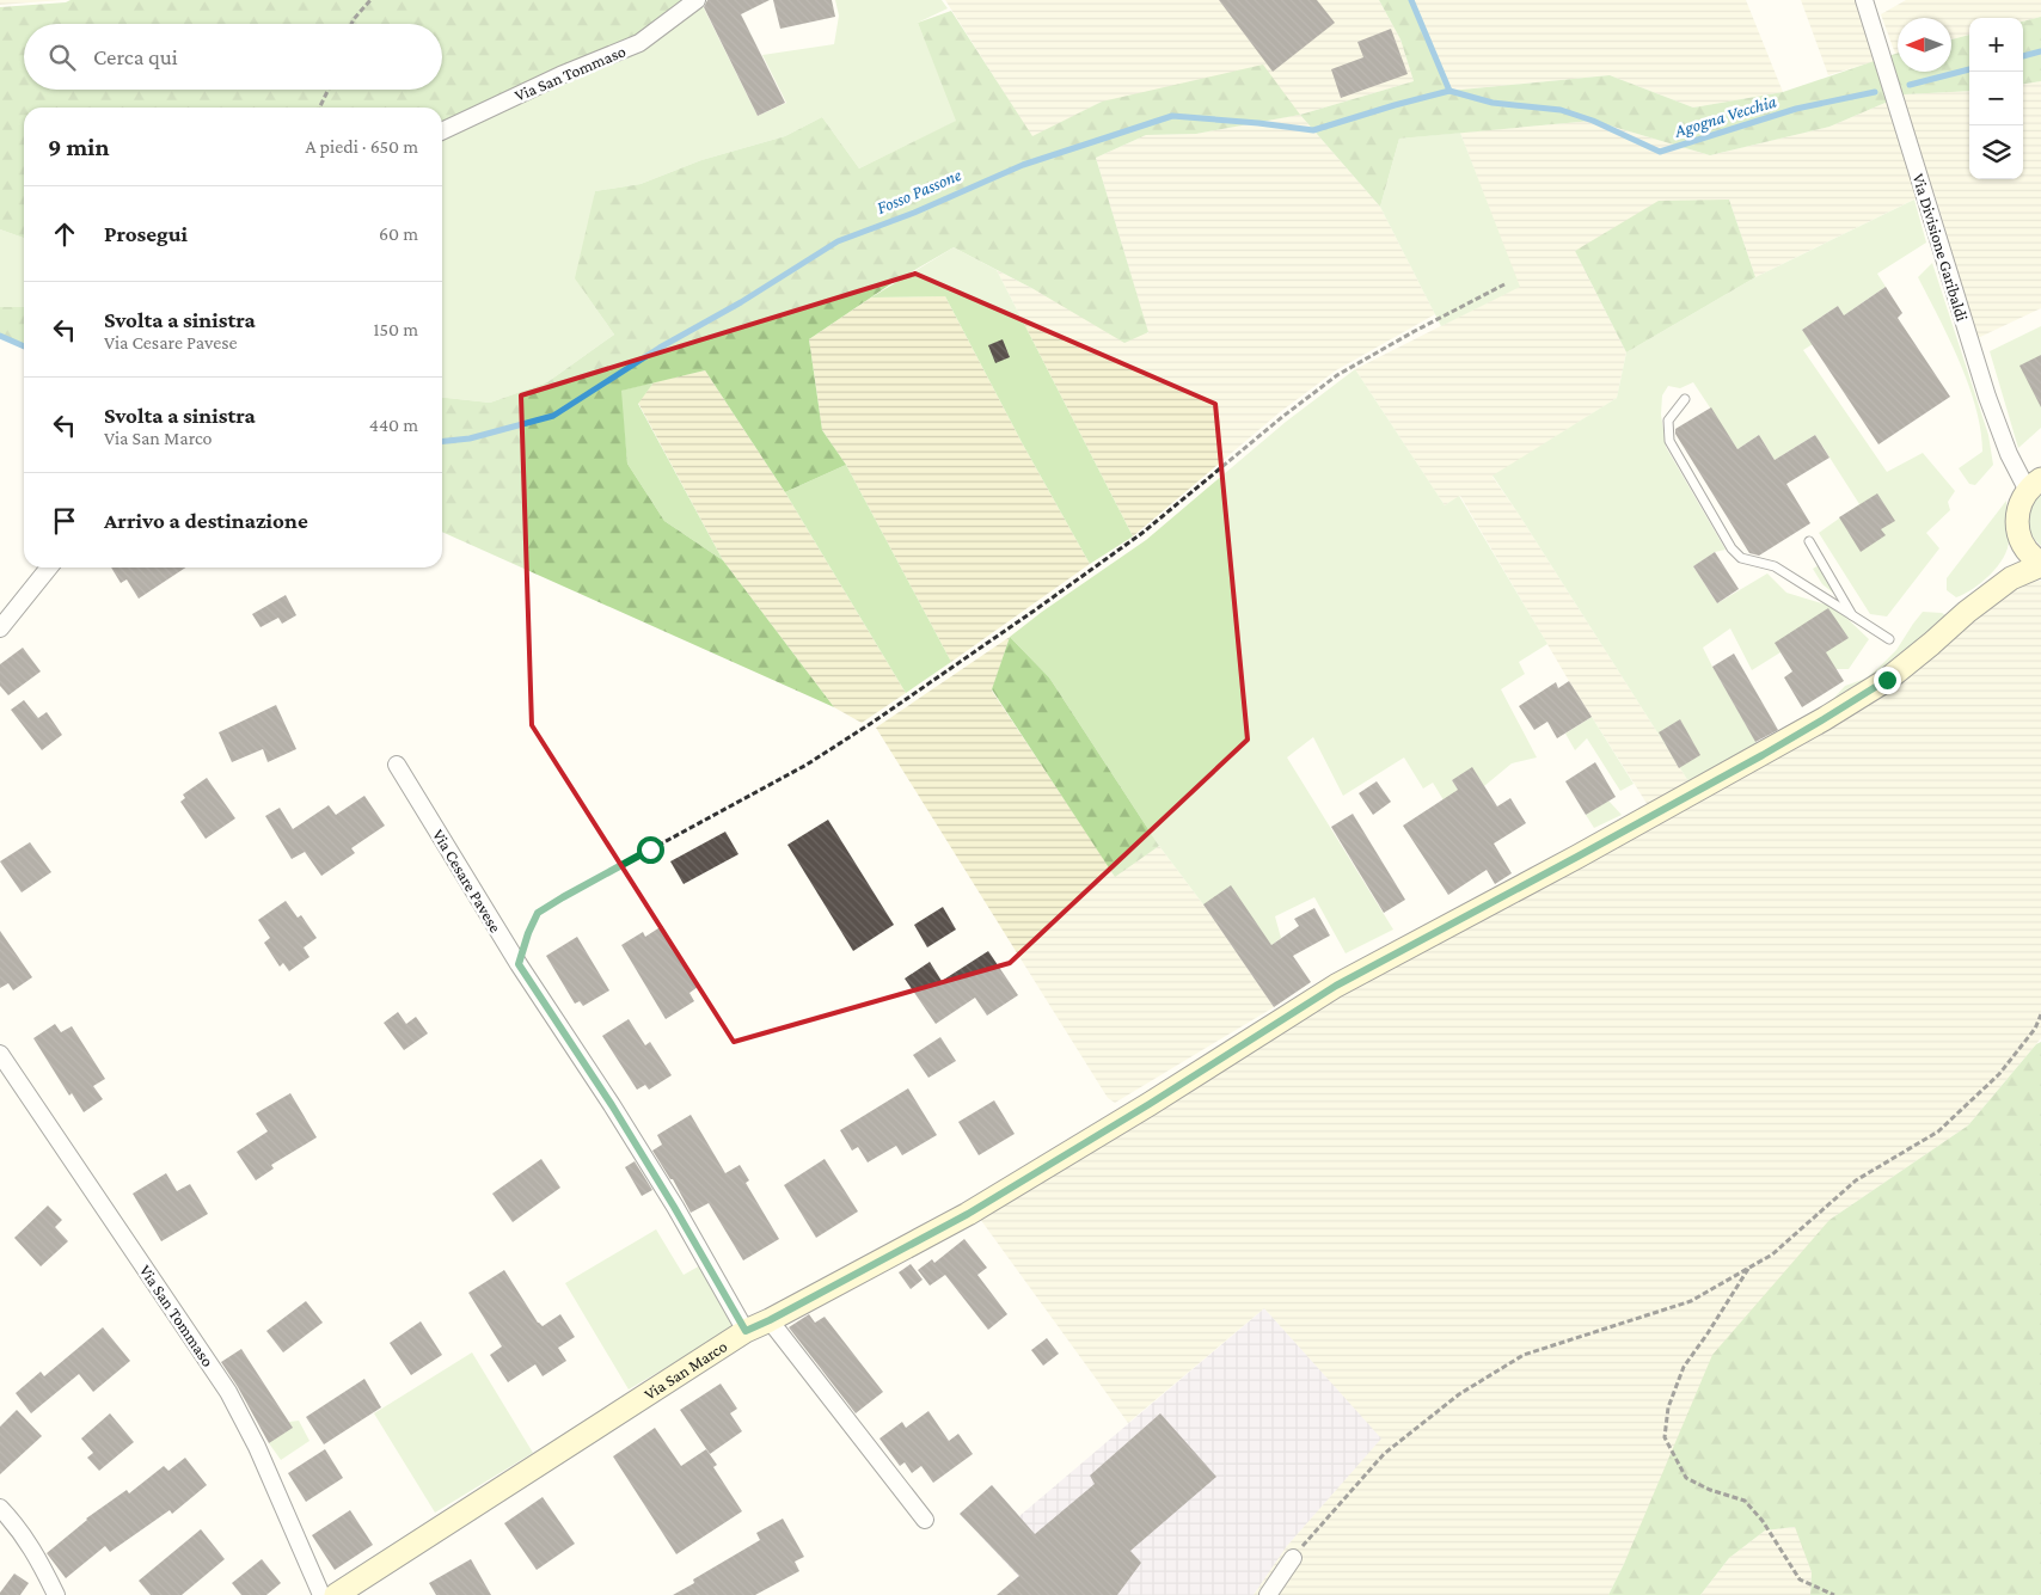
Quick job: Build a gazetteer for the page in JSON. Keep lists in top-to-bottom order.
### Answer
{
  "streets": {
    "street": [
      "Via San Tommaso",
      "Via Divisione Garibaldi",
      "Via Cesare Pavese",
      "Via San Marco"
    ]
  },
  "crossings": [
    ["Via Divisione Garibaldi", "Via San Marco"],
    ["Via Cesare Pavese", "Via San Marco"]
  ],
  "water": ["Agogna Vecchia", "Fosso Passone"],
  "north": "left",
  "page": {
    "map_buttons": ["+", "−"],
    "search": "Cerca qui",
    "heading": ["9 min", "A piedi · 650 m"],
    "list": [
      ["Prosegui", "60 m"],
      ["Svolta a sinistra", "Via Cesare Pavese", "150 m"],
      ["Svolta a sinistra", "Via San Marco", "440 m"],
      "Arrivo a destinazione"
    ]
  }
}
